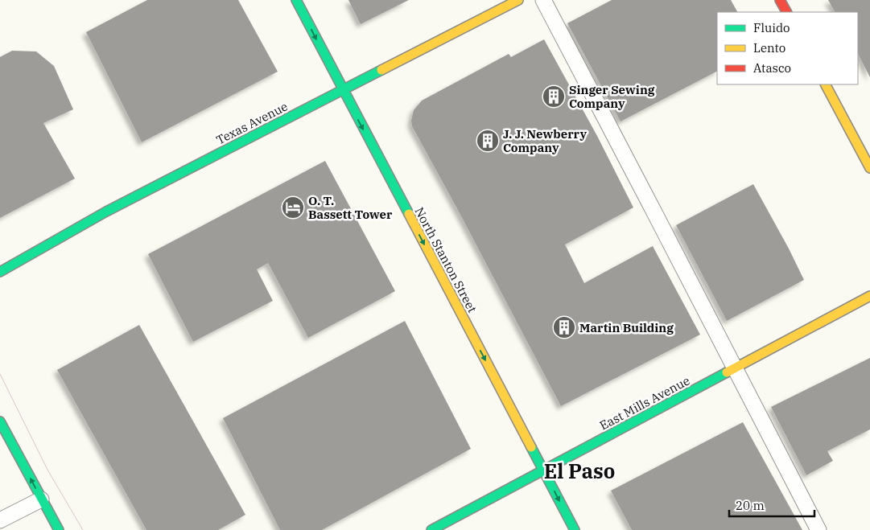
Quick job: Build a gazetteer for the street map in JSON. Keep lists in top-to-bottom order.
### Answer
{
  "streets": {
    "street": ["Texas Avenue", "North Stanton Street", "East Mills Avenue"]
  },
  "crossings": [
    ["Texas Avenue", "North Stanton Street"],
    ["North Stanton Street", "East Mills Avenue"]
  ],
  "one_way": ["North Stanton Street"],
  "districts": ["El Paso"],
  "places": {
    "building": ["Singer Sewing Company", "J. J. Newberry Company", "Martin Building"],
    "hotel": ["O. T. Bassett Tower"]
  },
  "legend": ["Fluido", "Lento", "Atasco"],
  "scale_bar": "20 m"
}
